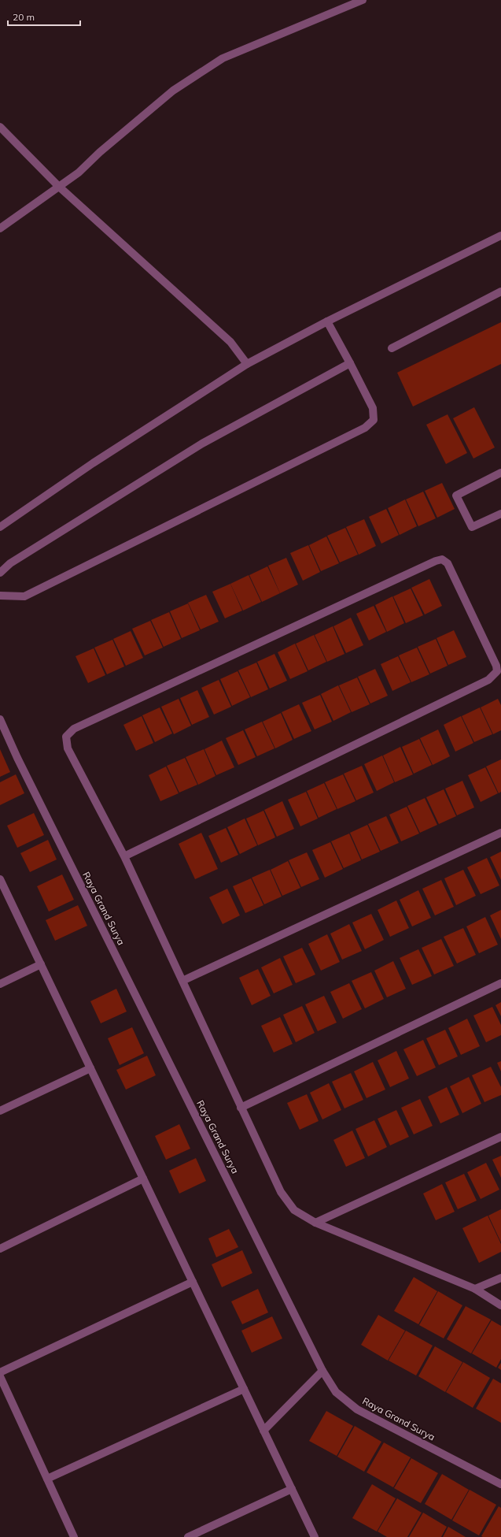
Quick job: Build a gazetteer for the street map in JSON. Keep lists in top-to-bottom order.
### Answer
{
  "streets": {
    "street": ["Raya Grand Surya"]
  },
  "scale_bar": "20 m"
}
